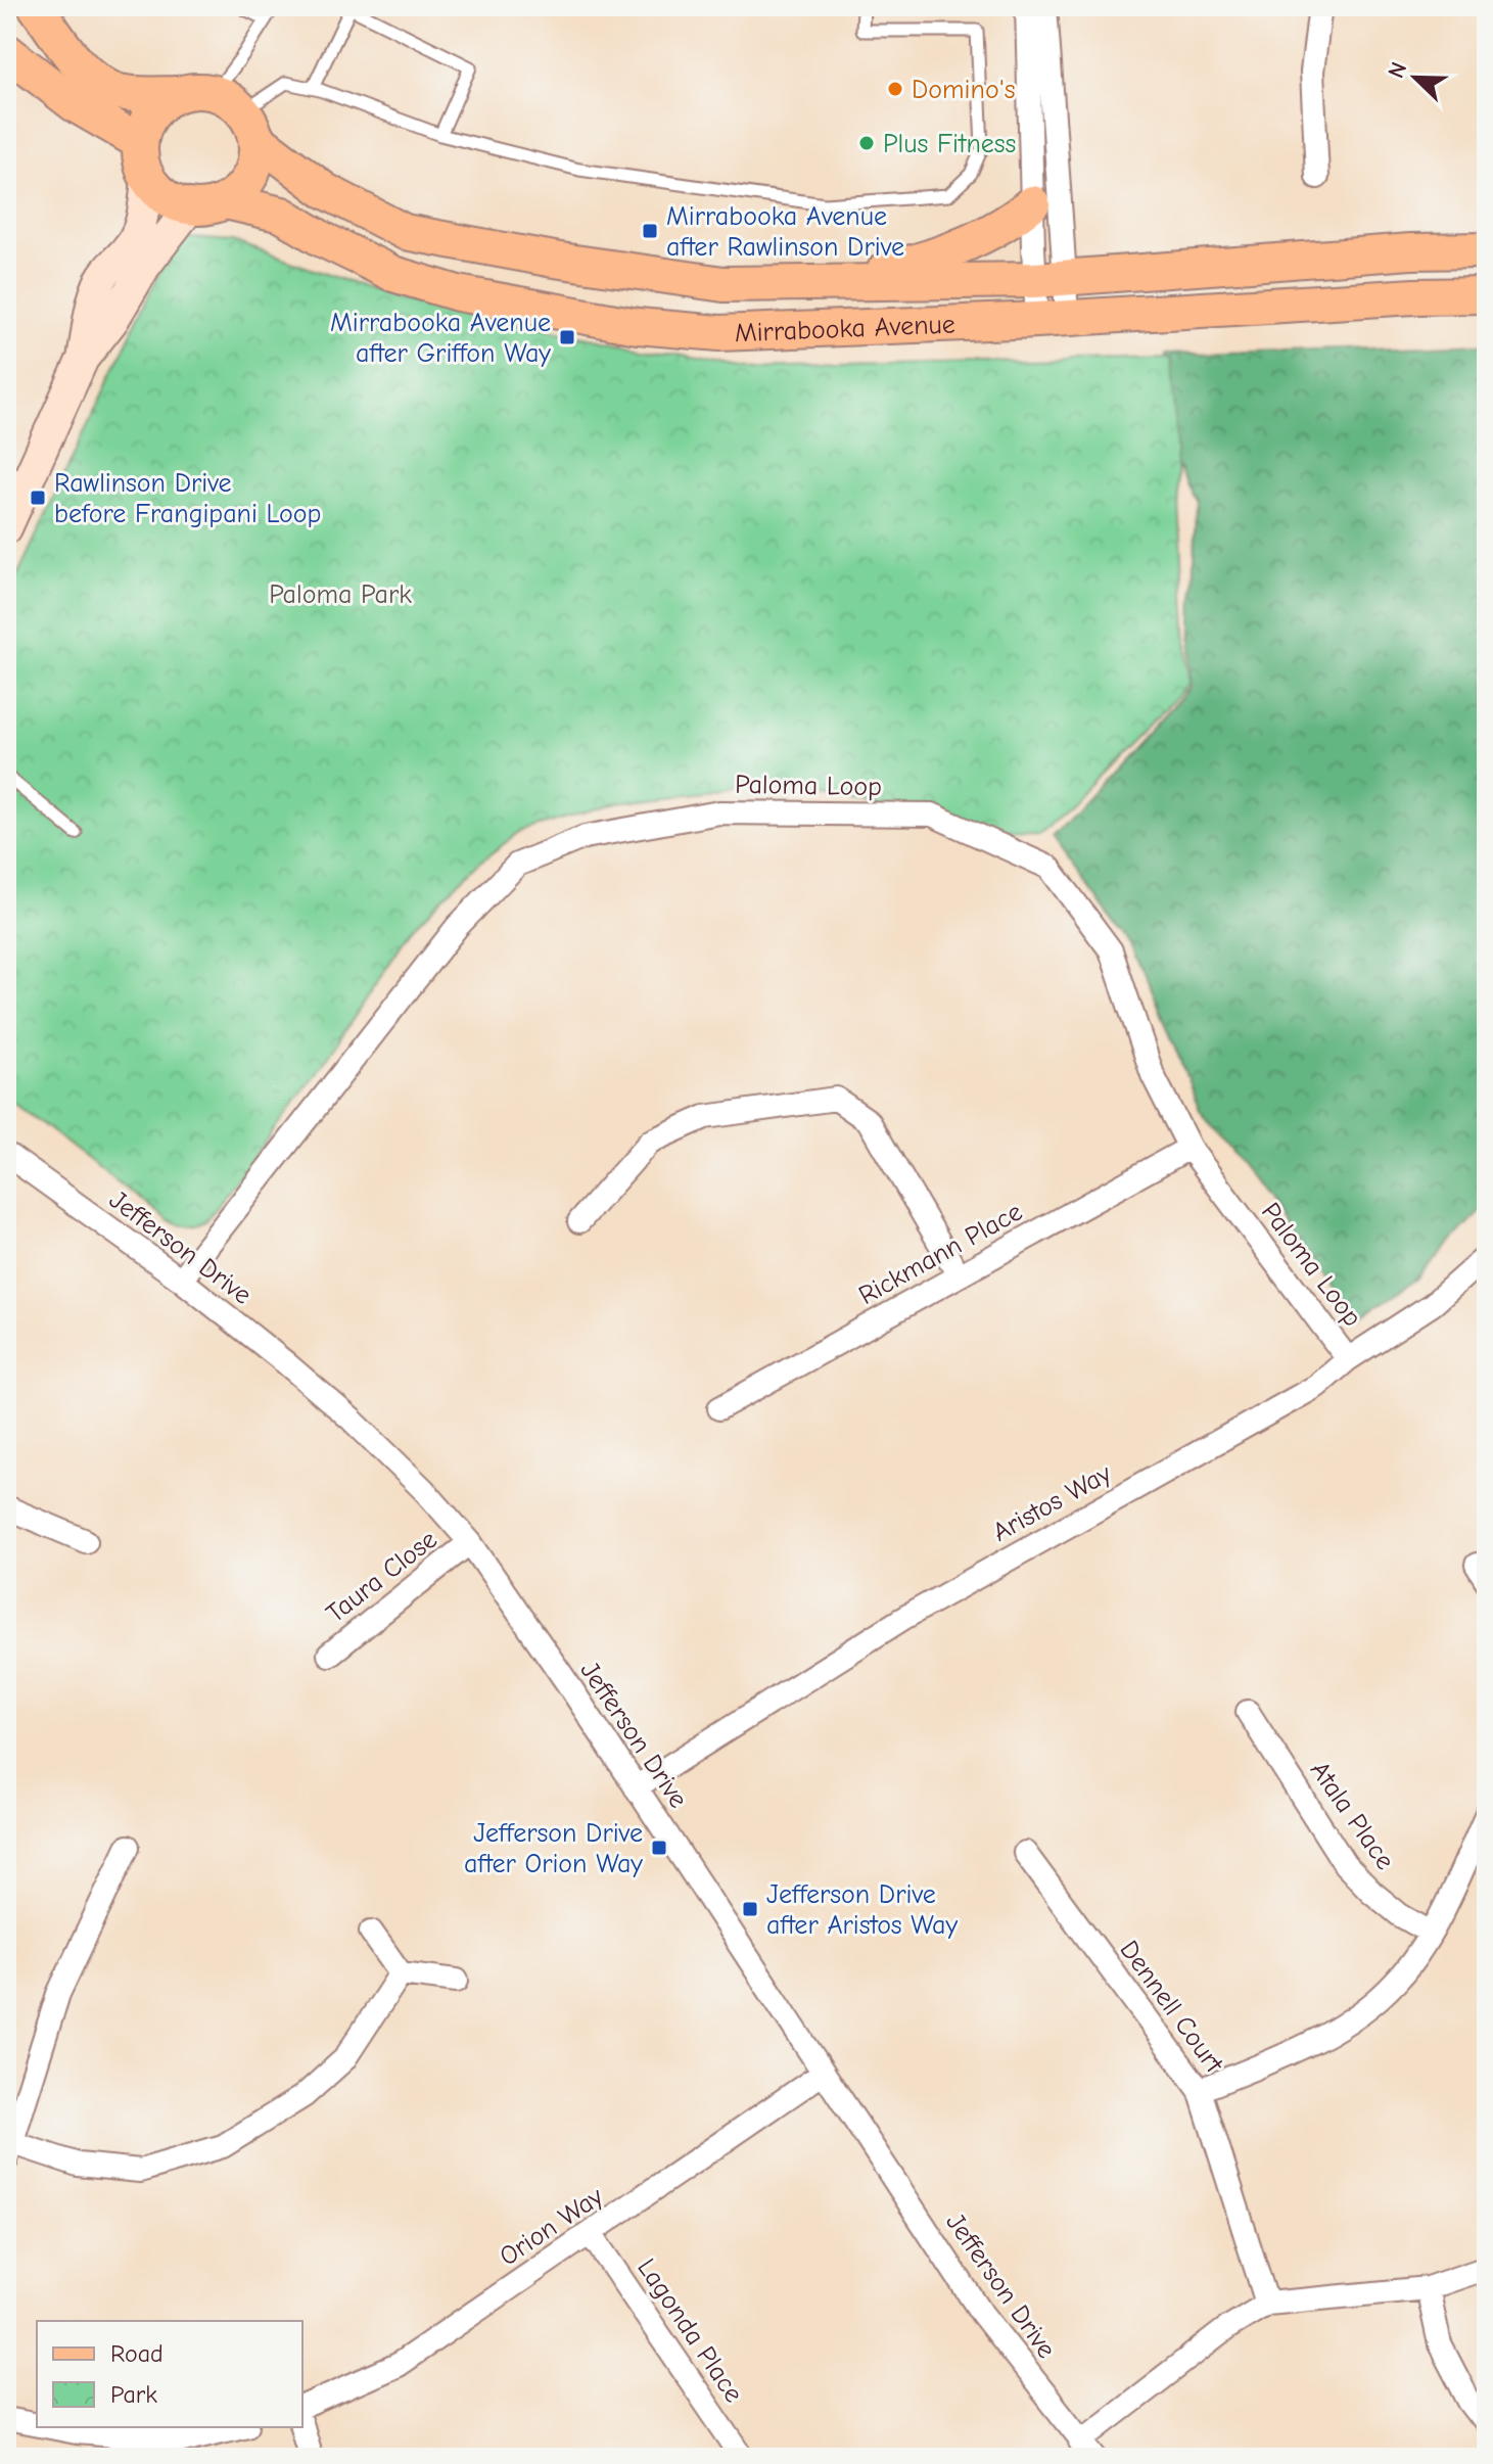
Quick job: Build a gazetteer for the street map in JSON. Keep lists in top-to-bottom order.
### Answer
{
  "streets": {
    "main road": ["Mirrabooka Avenue"],
    "street": [
      "Paloma Loop",
      "Jefferson Drive",
      "Rickmann Place",
      "Aristos Way",
      "Taura Close",
      "Atala Place",
      "Dennell Court",
      "Orion Way",
      "Lagonda Place"
    ]
  },
  "crossings": [
    ["Paloma Loop", "Jefferson Drive"],
    ["Paloma Loop", "Rickmann Place"],
    ["Paloma Loop", "Aristos Way"],
    ["Jefferson Drive", "Aristos Way"],
    ["Jefferson Drive", "Taura Close"],
    ["Jefferson Drive", "Orion Way"],
    ["Orion Way", "Lagonda Place"]
  ],
  "parks": ["Paloma Park"],
  "places": {
    "other": ["Domino's", "Plus Fitness"],
    "transit": [
      "Mirrabooka Avenue after Rawlinson Drive",
      "Mirrabooka Avenue after Griffon Way",
      "Rawlinson Drive before Frangipani Loop",
      "Jefferson Drive after Orion Way",
      "Jefferson Drive after Aristos Way"
    ]
  },
  "legend": ["Road", "Park"],
  "north": "top left"
}
